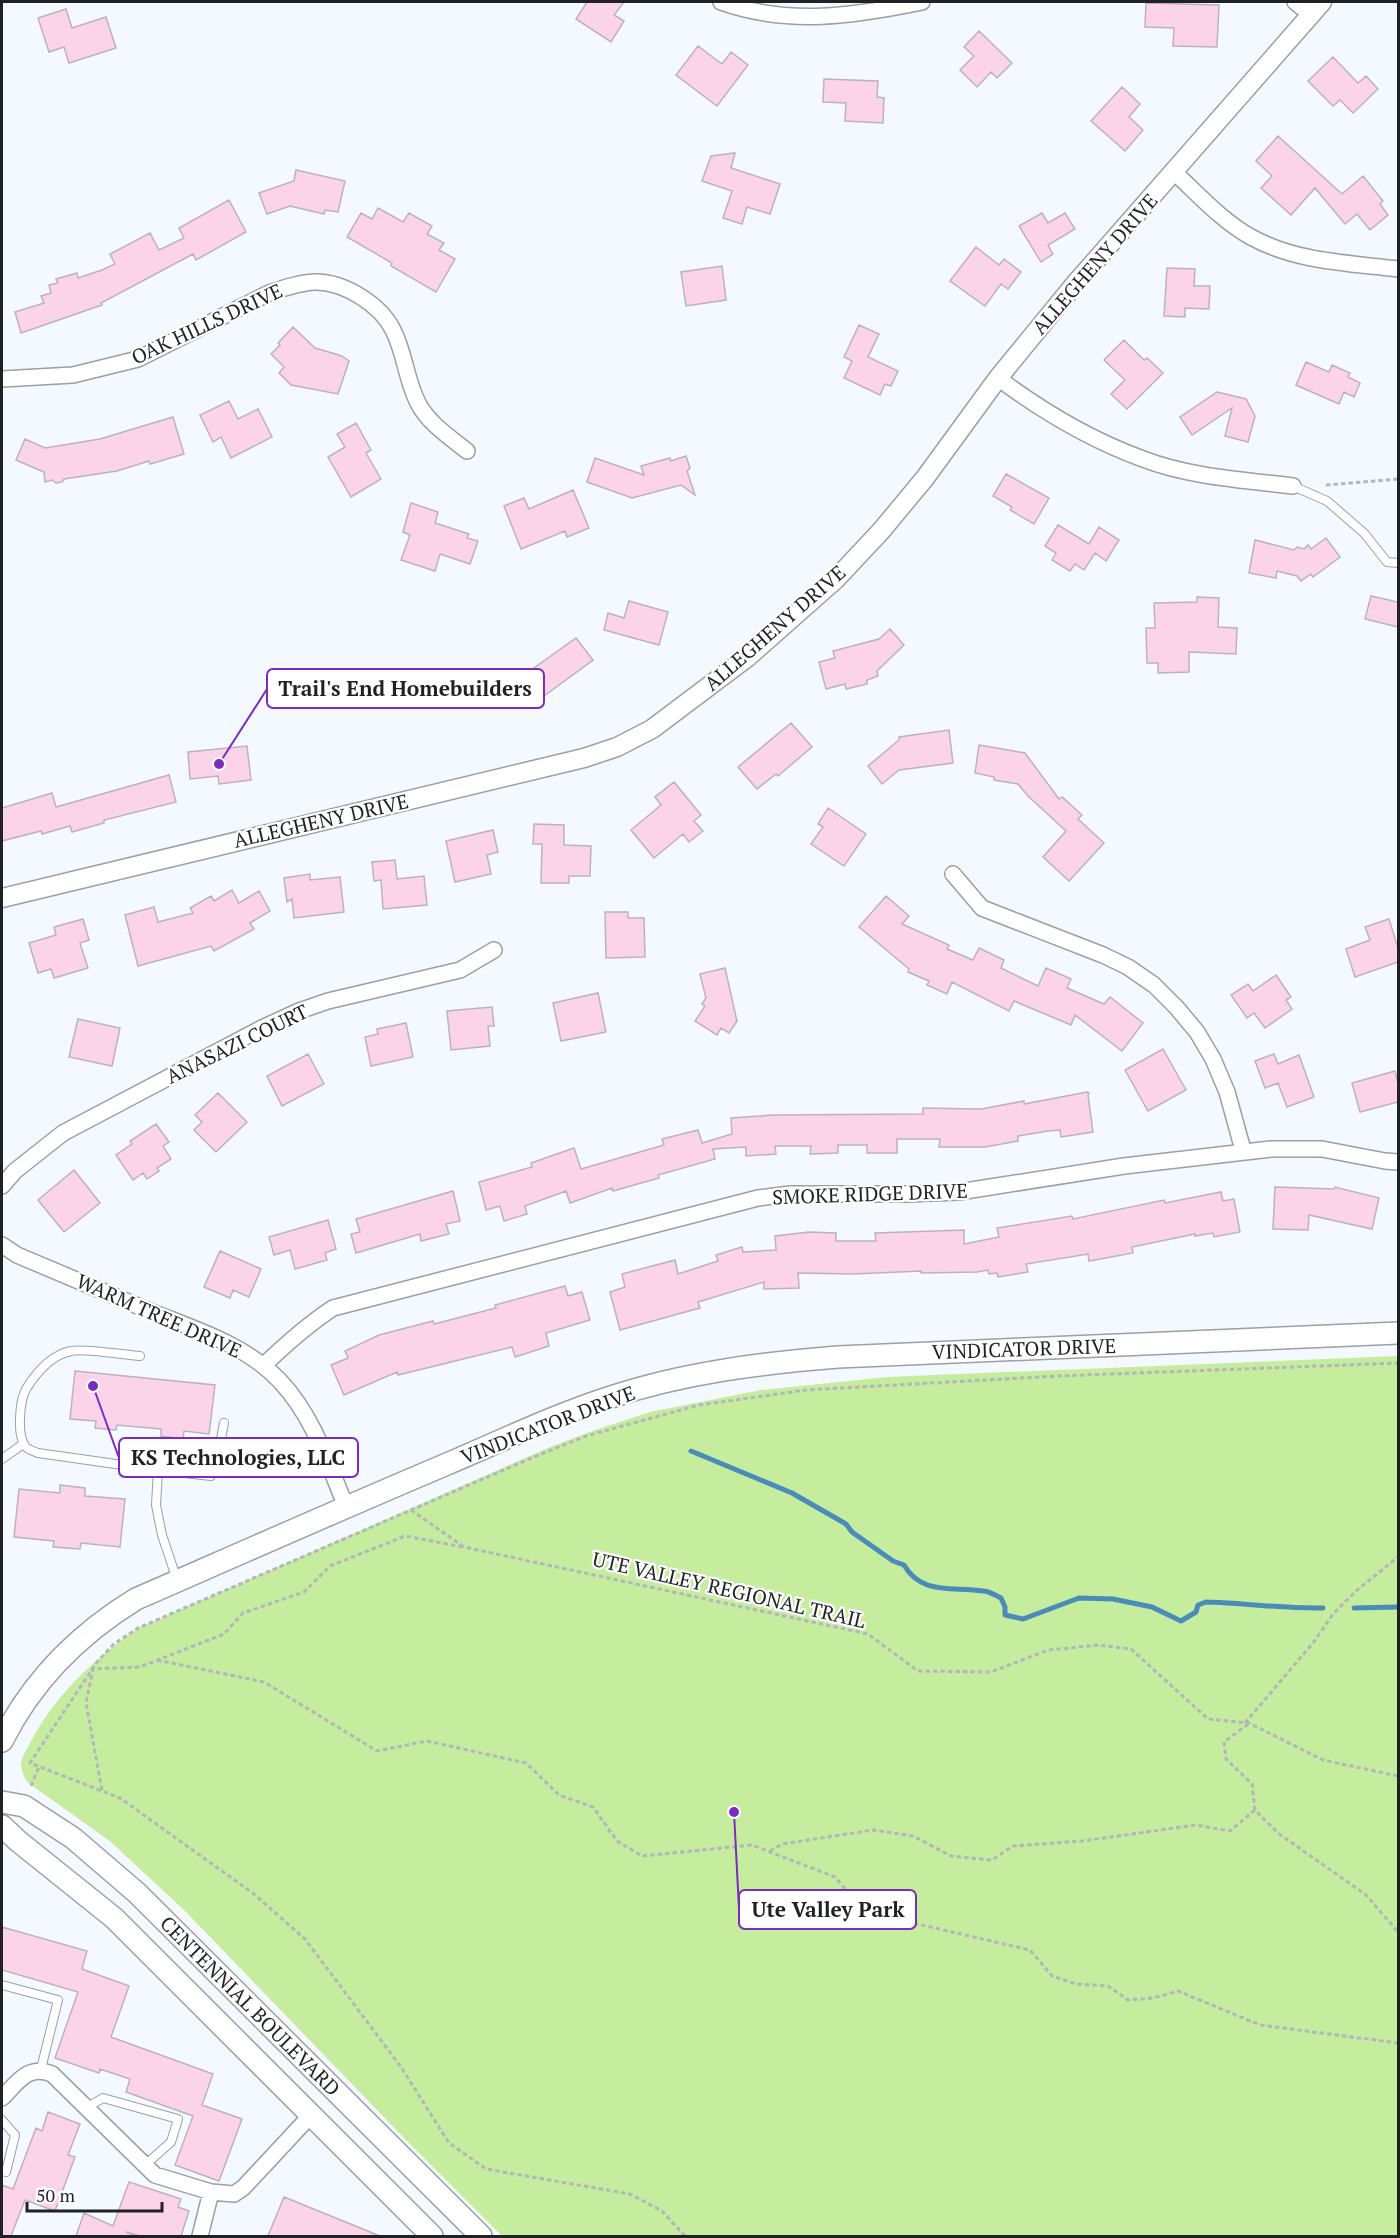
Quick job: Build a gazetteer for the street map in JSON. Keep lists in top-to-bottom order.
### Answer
{
  "streets": {
    "main road": ["VINDICATOR DRIVE", "CENTENNIAL BOULEVARD"],
    "street": [
      "ALLEGHENY DRIVE",
      "OAK HILLS DRIVE",
      "ANASAZI COURT",
      "SMOKE RIDGE DRIVE",
      "WARM TREE DRIVE"
    ],
    "path": ["UTE VALLEY REGIONAL TRAIL"]
  },
  "crossings": [
    ["SMOKE RIDGE DRIVE", "WARM TREE DRIVE"],
    ["WARM TREE DRIVE", "VINDICATOR DRIVE"]
  ],
  "places": ["Trail's End Homebuilders", "KS Technologies, LLC", "Ute Valley Park"],
  "scale_bar": "50 m"
}
